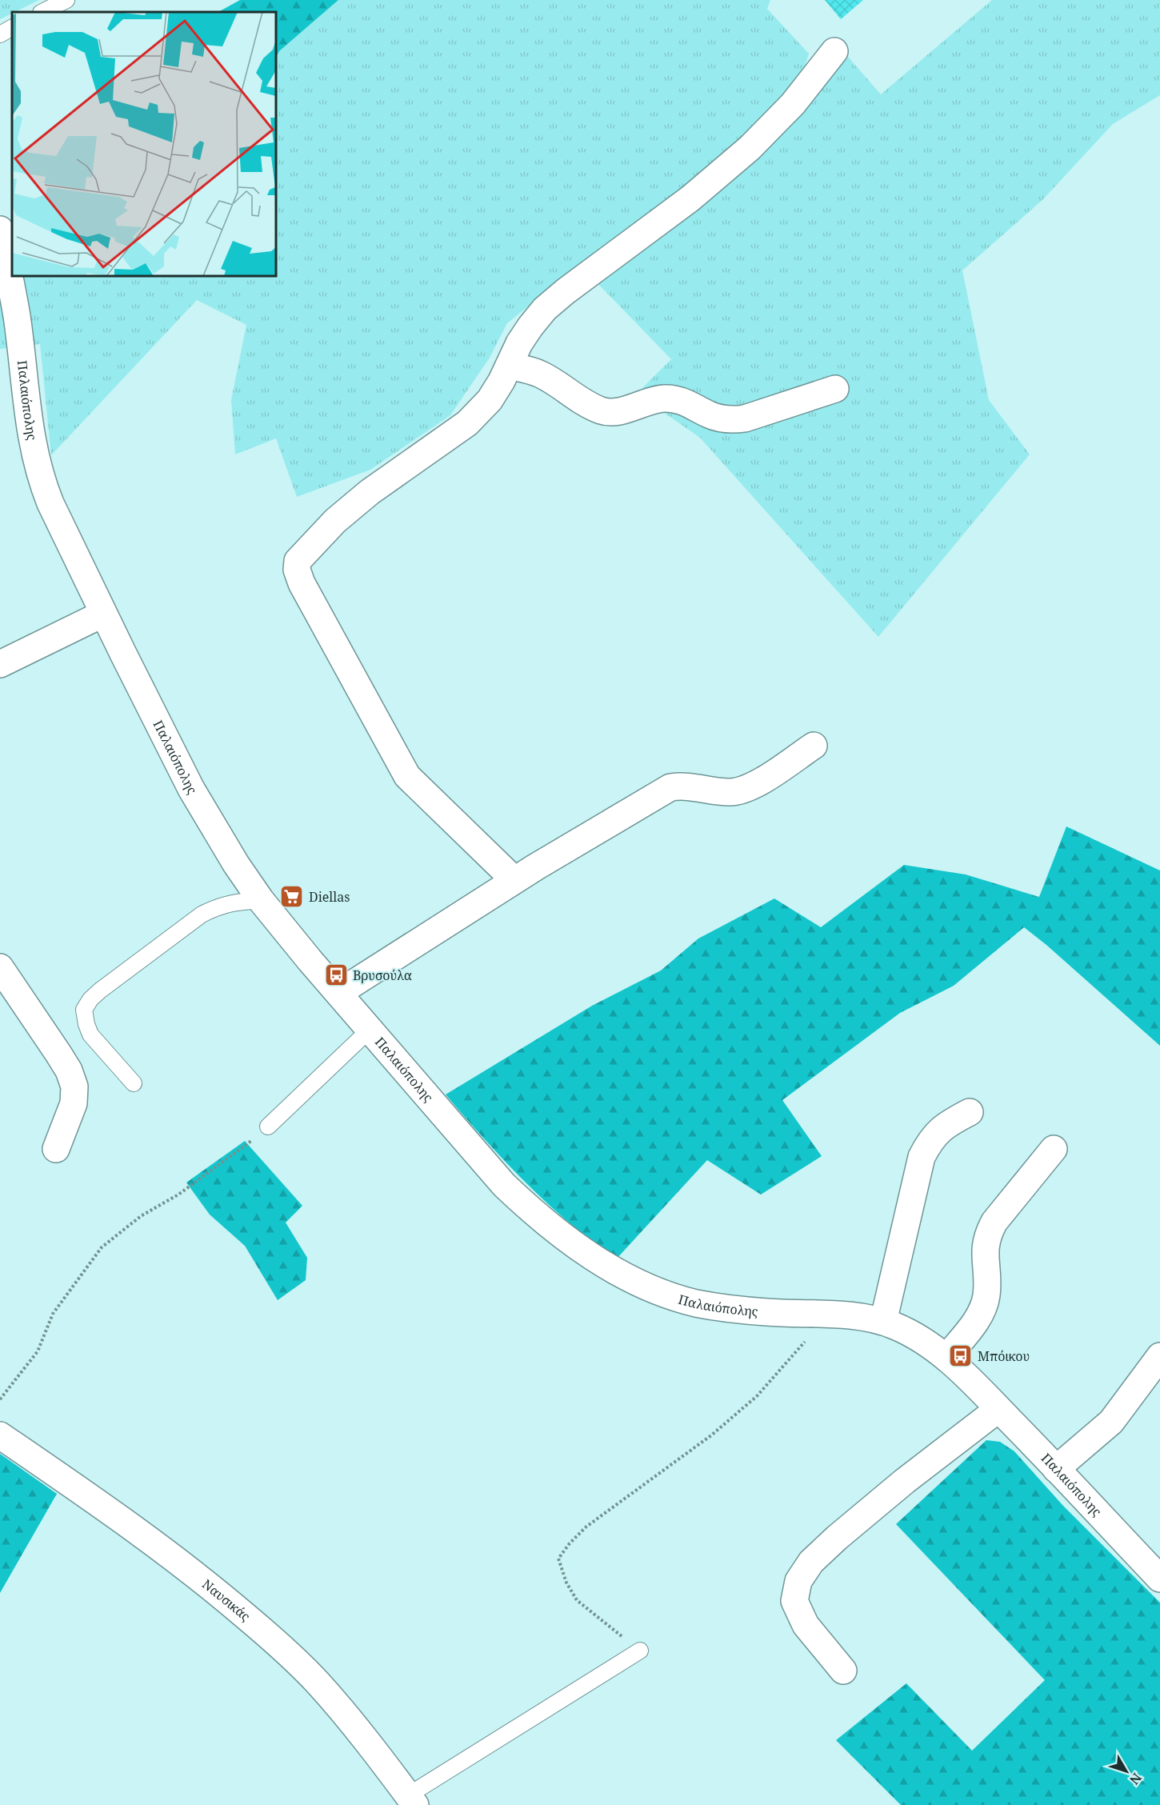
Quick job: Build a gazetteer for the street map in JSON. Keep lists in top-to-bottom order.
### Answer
{
  "streets": {
    "street": ["Παλαιόπολης", "Ναυσικάς"]
  },
  "places": {
    "supermarket": ["Diellas"],
    "bus stop": ["Βρυσούλα", "Μπόικου"]
  },
  "north": "bottom right"
}
